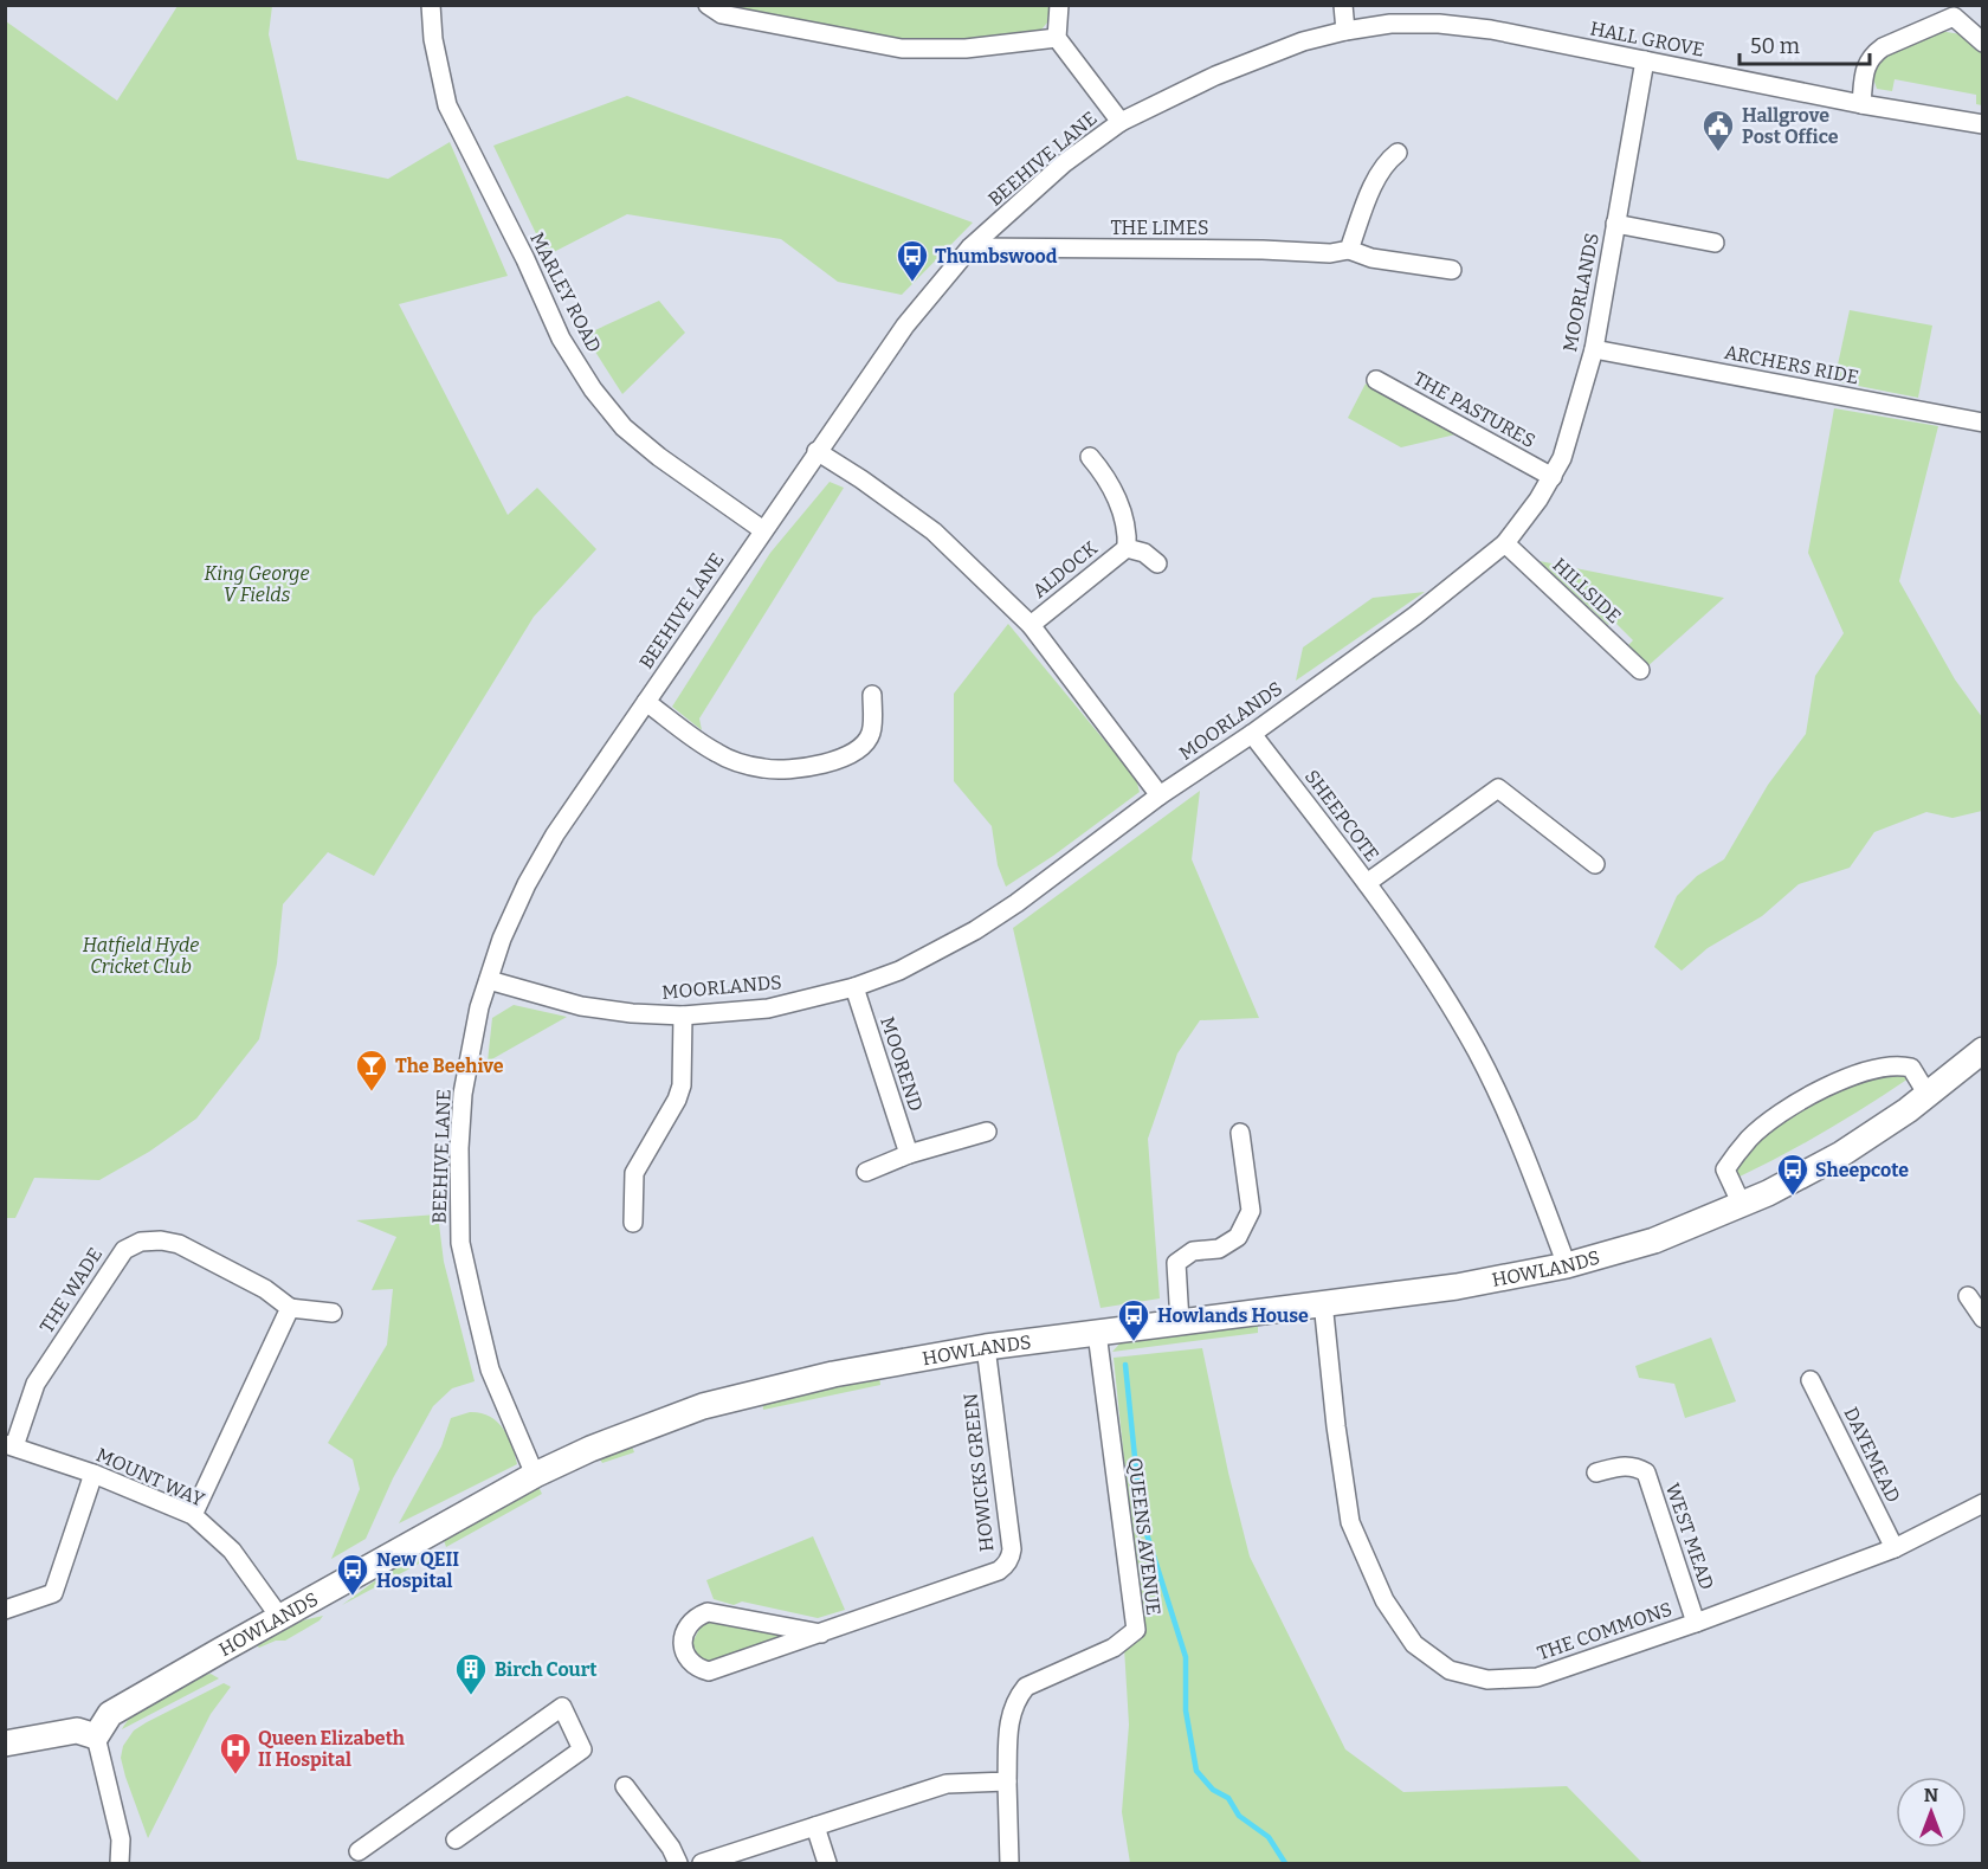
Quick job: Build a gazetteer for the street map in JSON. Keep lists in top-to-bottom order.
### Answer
{
  "streets": {
    "street": [
      "HALL GROVE",
      "BEEHIVE LANE",
      "THE LIMES",
      "MARLEY ROAD",
      "MOORLANDS",
      "ARCHERS RIDE",
      "THE PASTURES",
      "ALDOCK",
      "HILLSIDE",
      "SHEEPCOTE",
      "MOOREND",
      "HOWLANDS",
      "THE WADE",
      "DAYEMEAD",
      "HOWICKS GREEN",
      "MOUNT WAY",
      "QUEENS AVENUE",
      "WEST MEAD",
      "THE COMMONS"
    ]
  },
  "crossings": [
    ["HALL GROVE", "BEEHIVE LANE"],
    ["HALL GROVE", "MOORLANDS"],
    ["BEEHIVE LANE", "THE LIMES"],
    ["BEEHIVE LANE", "MARLEY ROAD"],
    ["BEEHIVE LANE", "MOORLANDS"],
    ["BEEHIVE LANE", "HOWLANDS"],
    ["MOORLANDS", "ARCHERS RIDE"],
    ["MOORLANDS", "THE PASTURES"],
    ["MOORLANDS", "HILLSIDE"],
    ["MOORLANDS", "SHEEPCOTE"],
    ["MOORLANDS", "MOOREND"],
    ["SHEEPCOTE", "HOWLANDS"],
    ["HOWLANDS", "HOWICKS GREEN"],
    ["HOWLANDS", "MOUNT WAY"],
    ["HOWLANDS", "QUEENS AVENUE"],
    ["HOWLANDS", "THE COMMONS"],
    ["THE WADE", "MOUNT WAY"],
    ["DAYEMEAD", "THE COMMONS"],
    ["WEST MEAD", "THE COMMONS"]
  ],
  "parks": ["King George V Fields", "Hatfield Hyde Cricket Club"],
  "places": {
    "public building": ["Hallgrove Post Office"],
    "bus stop": [
      "Thumbswood",
      "Sheepcote",
      "Howlands House",
      "New QEII Hospital"
    ],
    "bar": ["The Beehive"],
    "building": ["Birch Court"],
    "hospital": ["Queen Elizabeth II Hospital"]
  },
  "scale_bar": "50 m",
  "north": "top"
}
